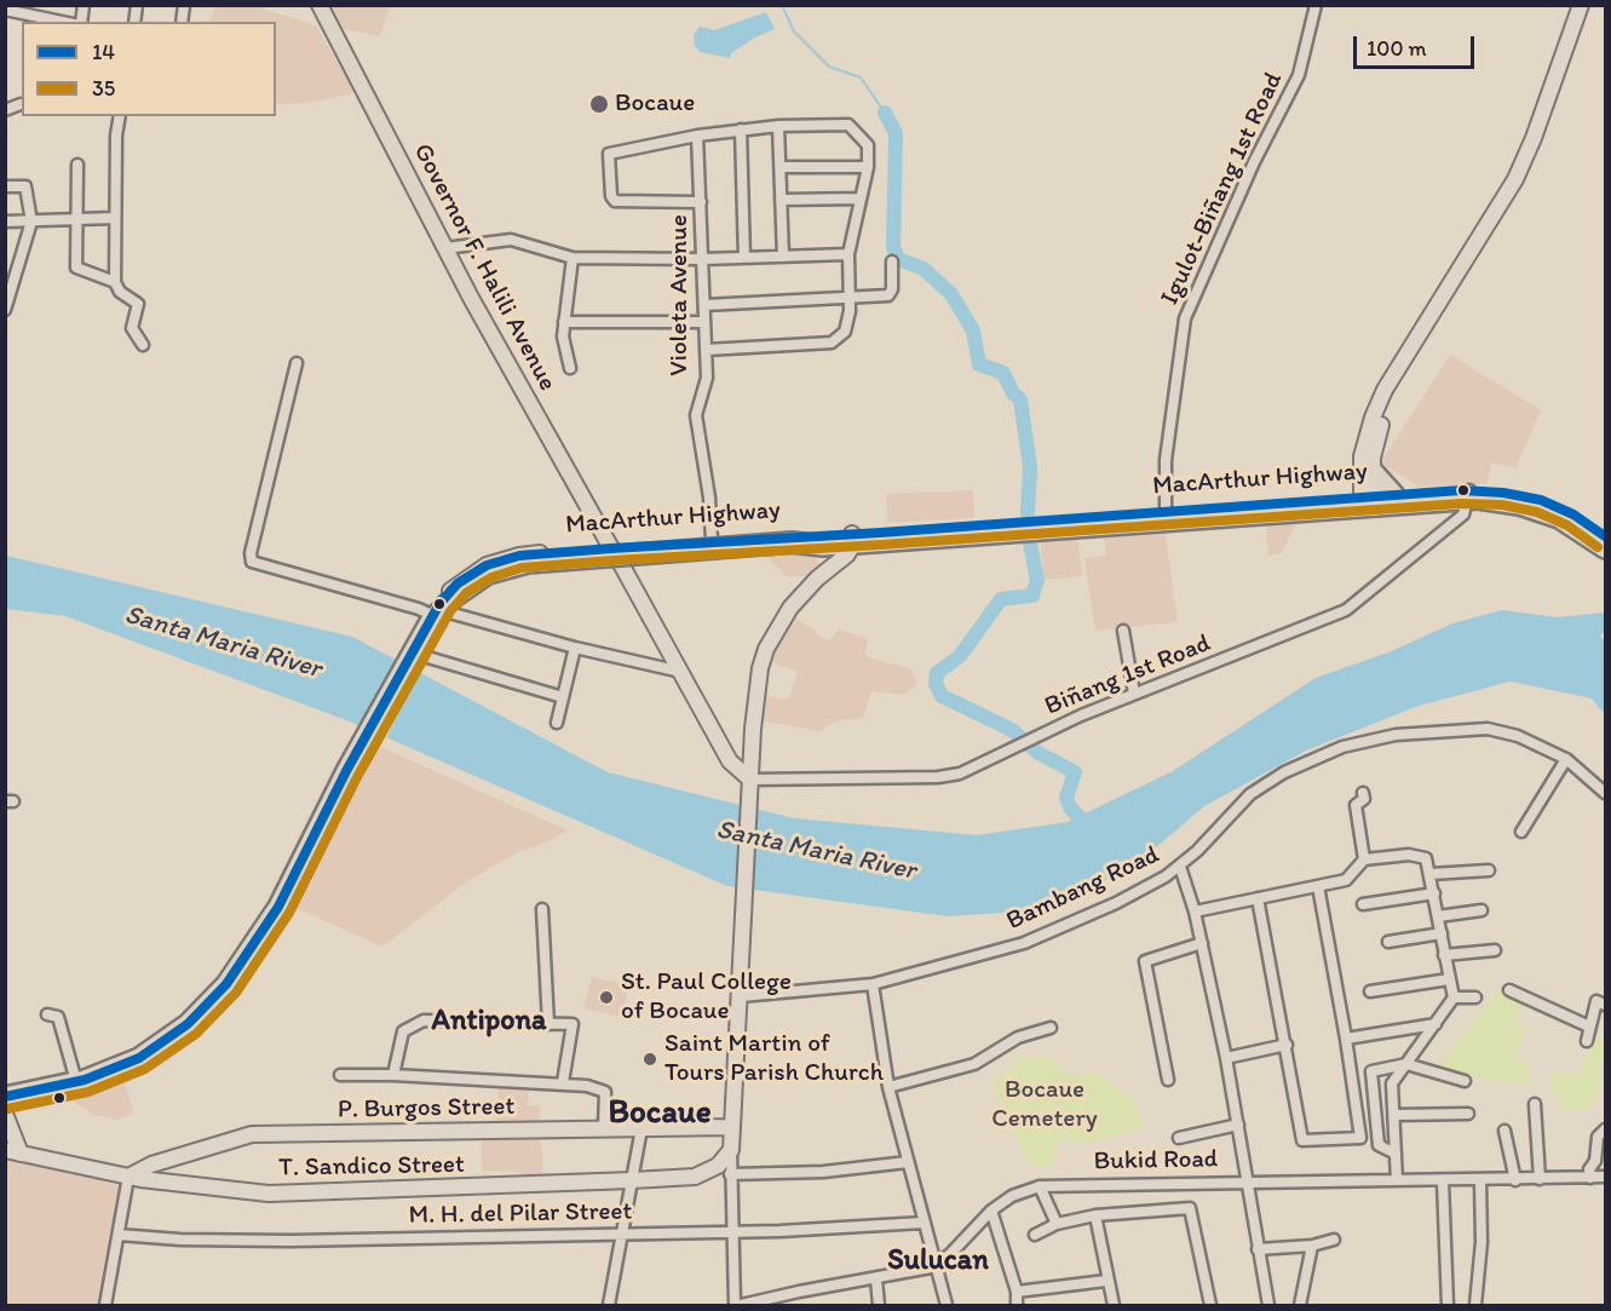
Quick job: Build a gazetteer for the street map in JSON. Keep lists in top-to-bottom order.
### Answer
{
  "streets": {
    "highway": ["MacArthur Highway"],
    "main road": ["Governor F. Halili Avenue", "P. Burgos Street", "T. Sandico Street"],
    "street": [
      "Igulot-Biñang 1st Road",
      "Violeta Avenue",
      "Biñang 1st Road",
      "Bambang Road",
      "Bukid Road",
      "M. H. del Pilar Street"
    ]
  },
  "crossings": [
    ["Igulot-Biñang 1st Road", "MacArthur Highway"],
    ["Governor F. Halili Avenue", "MacArthur Highway"],
    ["Violeta Avenue", "MacArthur Highway"],
    ["MacArthur Highway", "Biñang 1st Road"],
    ["P. Burgos Street", "T. Sandico Street"]
  ],
  "districts": ["Antipona", "Bocaue", "Sulucan"],
  "water": ["Santa Maria River"],
  "parks": ["Bocaue Cemetery"],
  "places": ["Bocaue", "St. Paul College of Bocaue", "Saint Martin of Tours Parish Church"],
  "lines": ["transit line 14", "transit line 35"],
  "legend": ["14", "35"],
  "scale_bar": "100 m"
}
